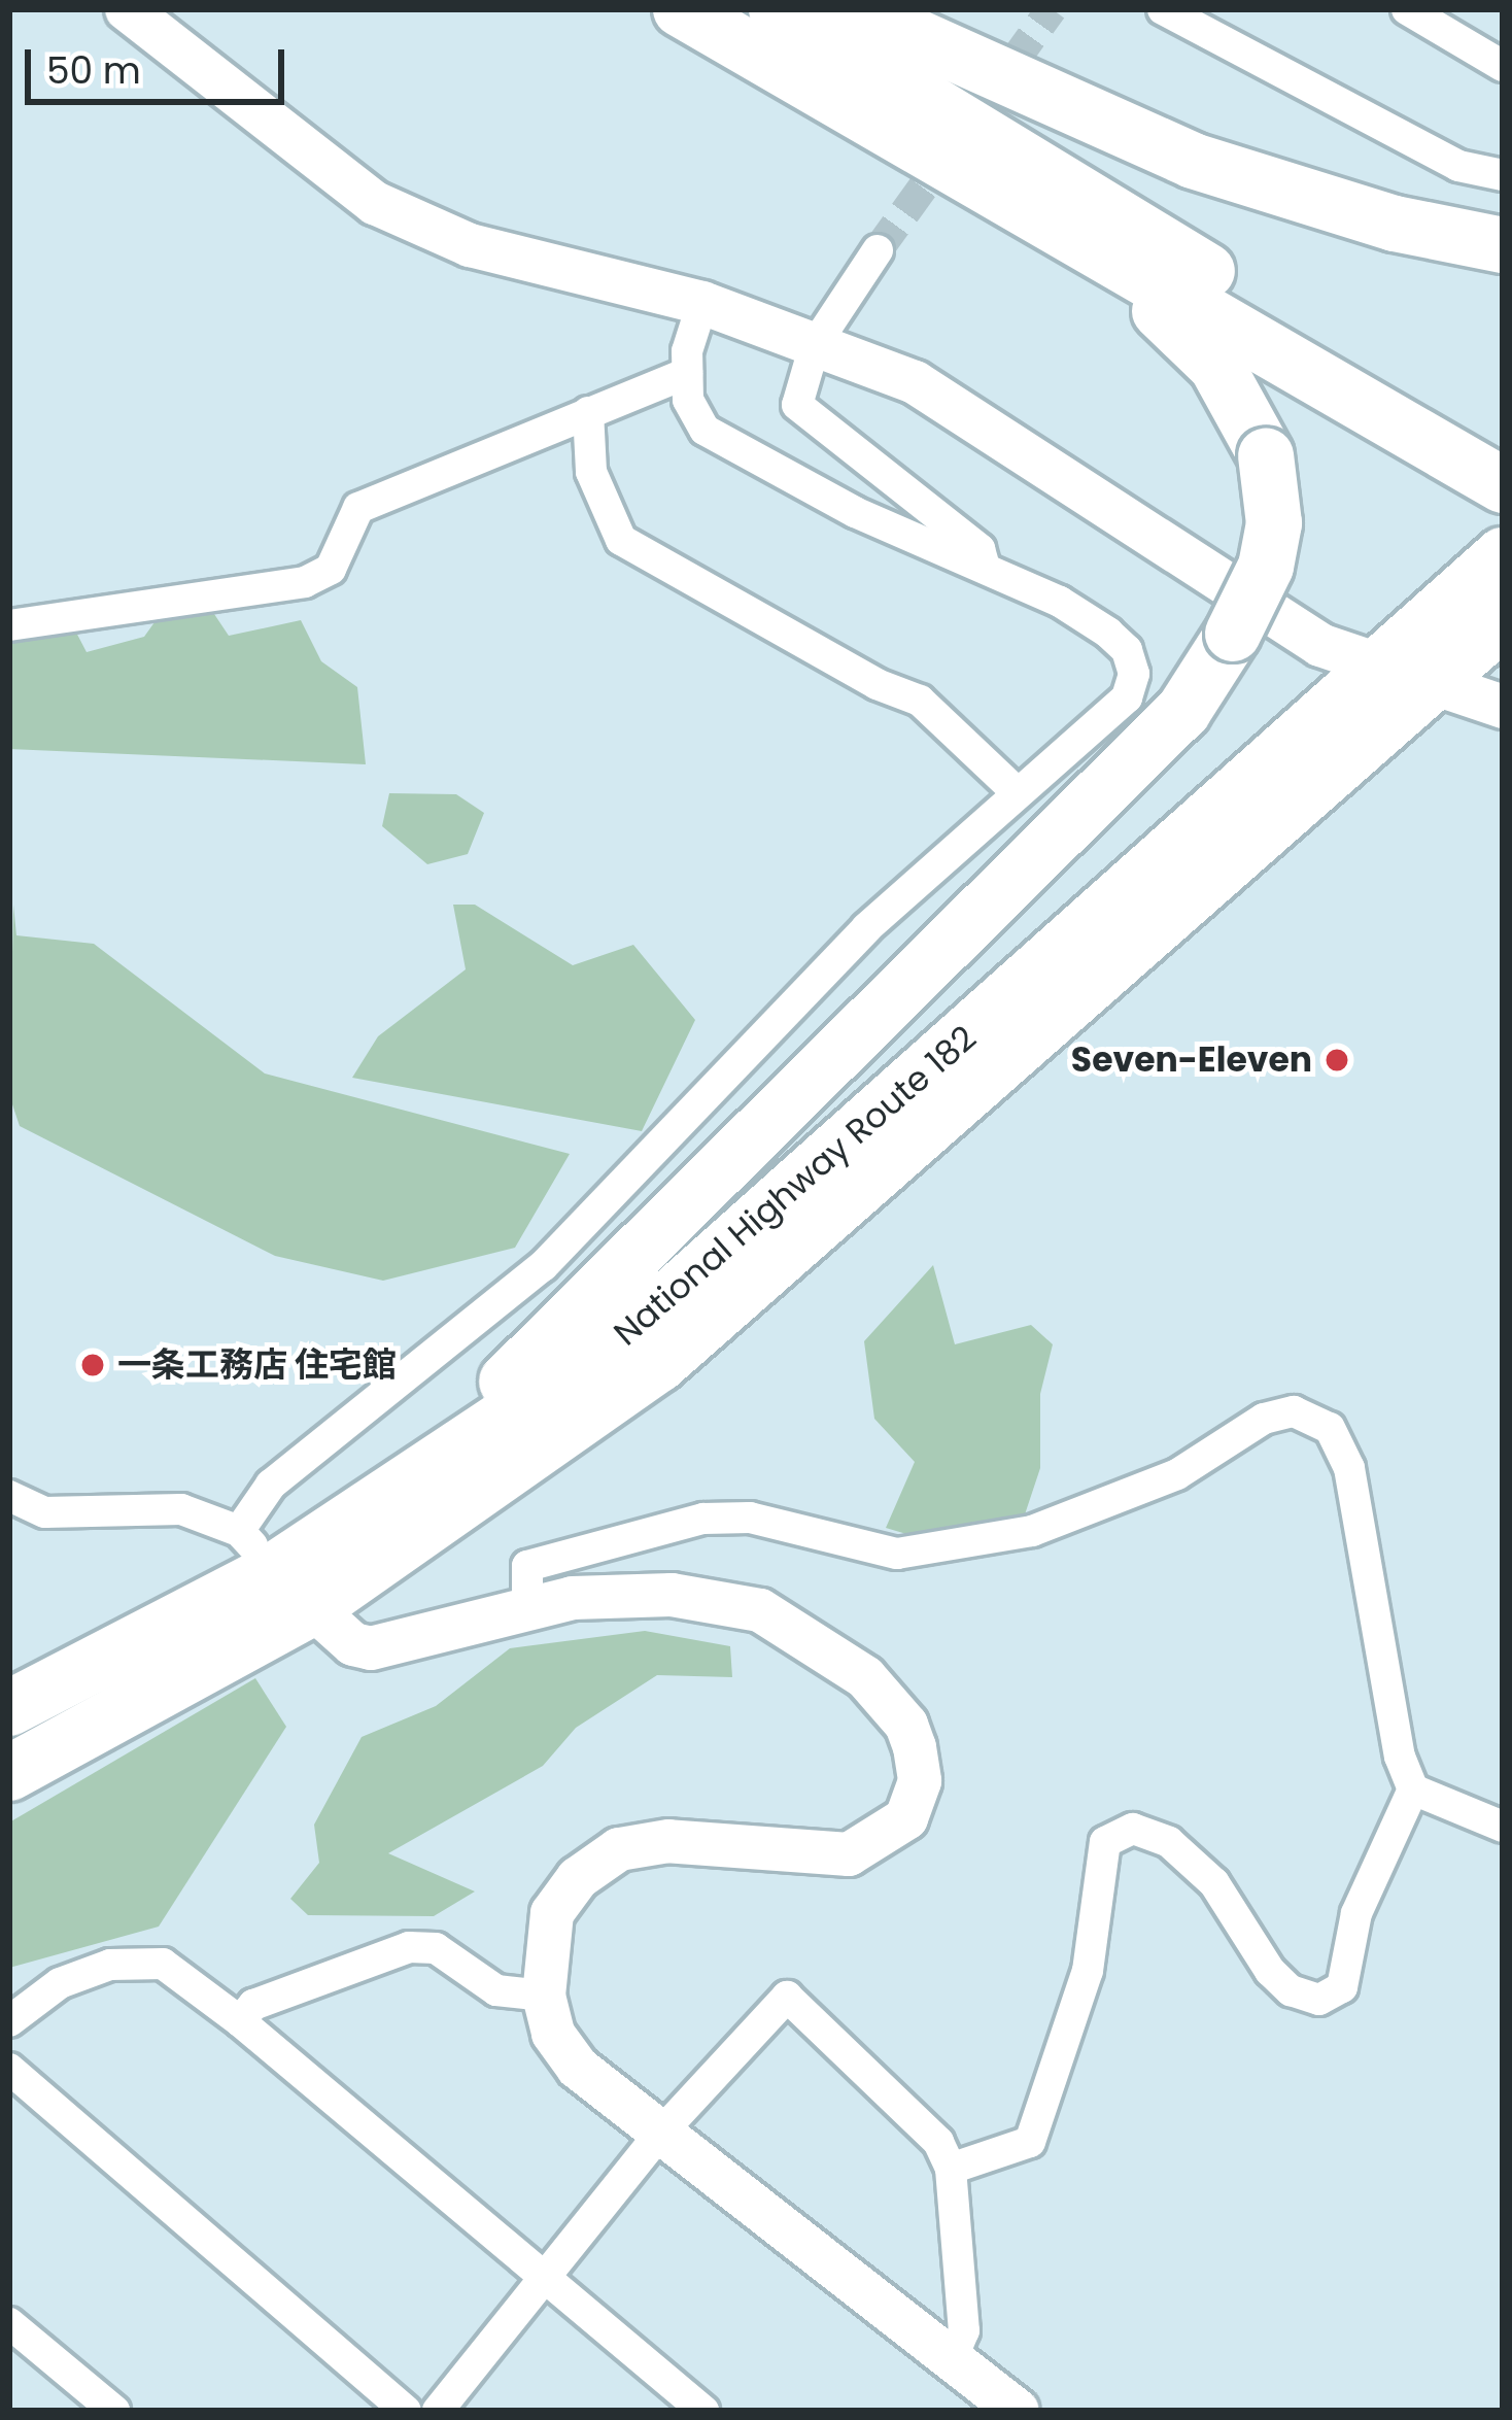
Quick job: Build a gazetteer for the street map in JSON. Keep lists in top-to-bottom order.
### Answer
{
  "streets": {
    "highway": ["National Highway Route 182"]
  },
  "places": ["Seven-Eleven", "一条工務店 住宅館"],
  "scale_bar": "50 m"
}
